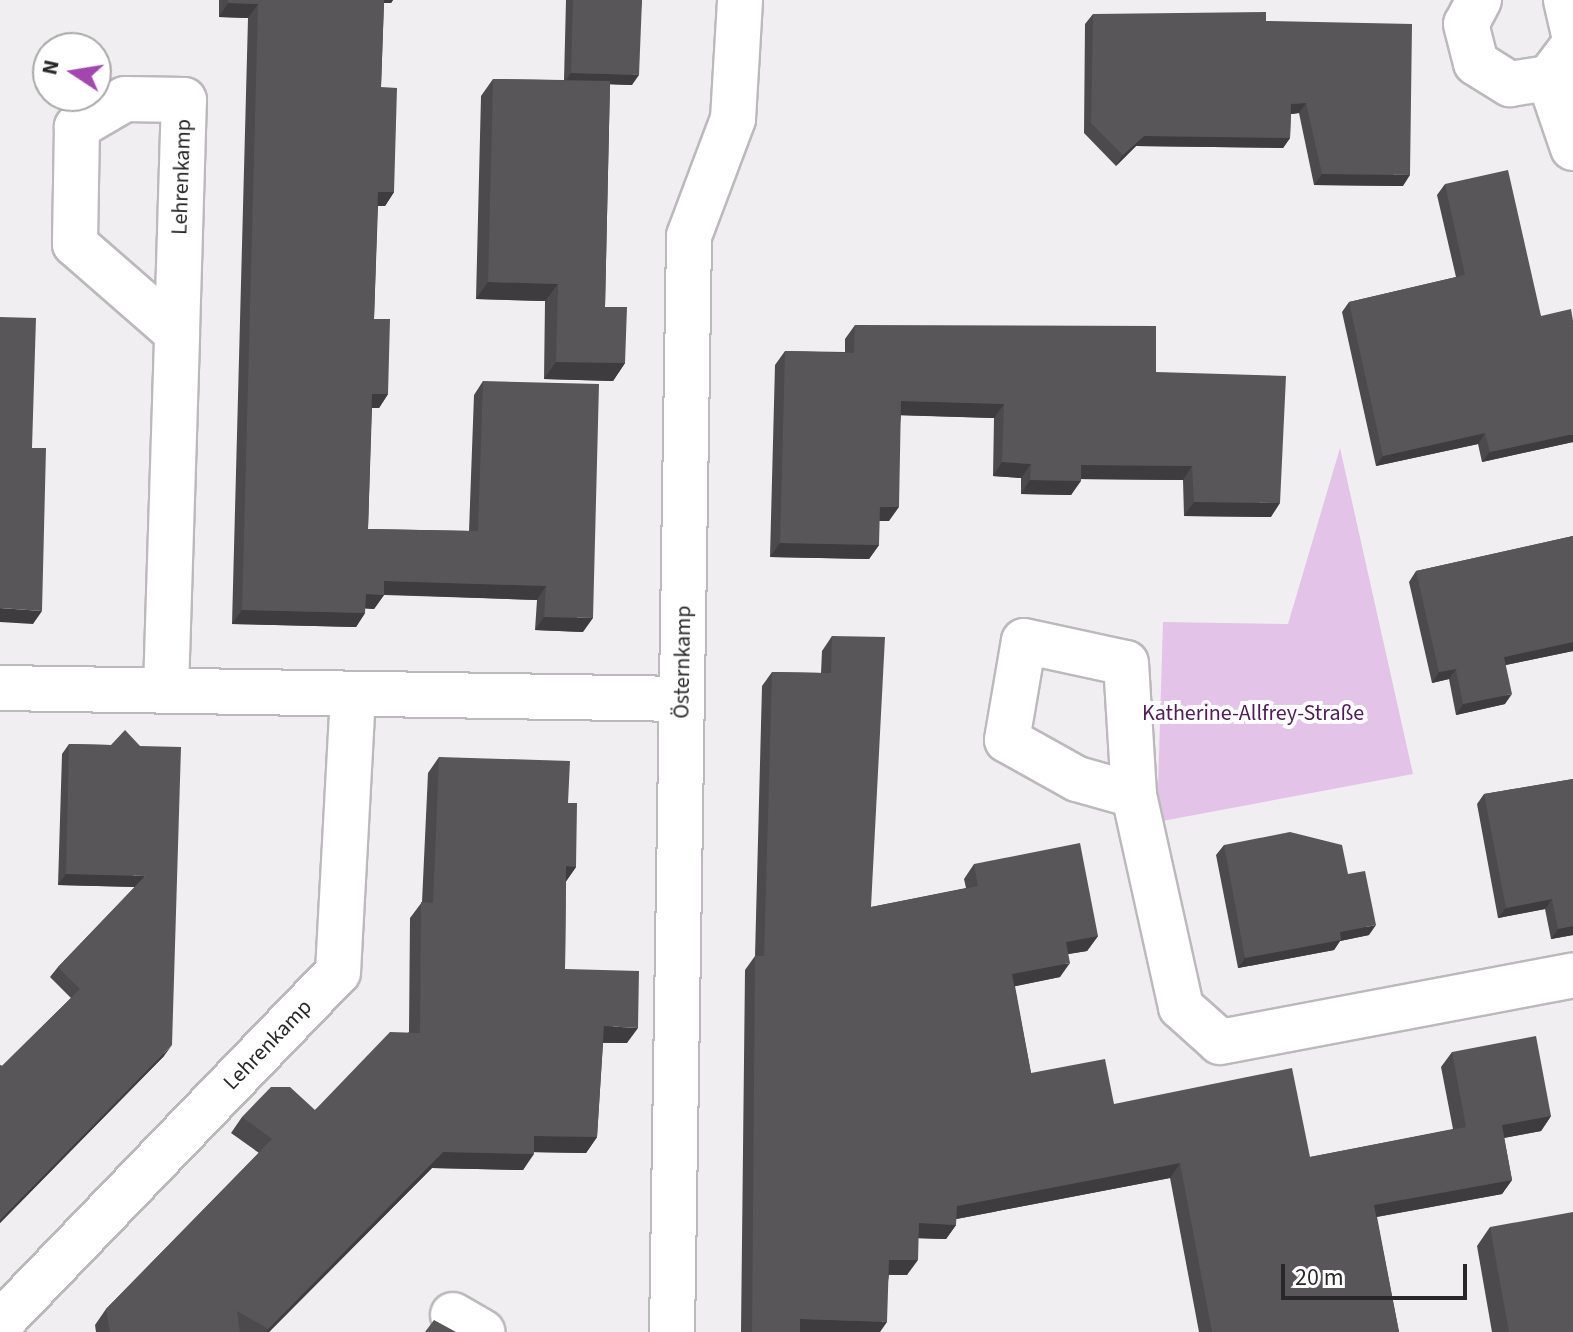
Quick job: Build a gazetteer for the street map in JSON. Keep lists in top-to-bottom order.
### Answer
{
  "streets": {
    "street": ["Lehrenkamp", "Östernkamp"]
  },
  "parks": ["Katherine-Allfrey-Straße"],
  "scale_bar": "20 m",
  "north": "left"
}
